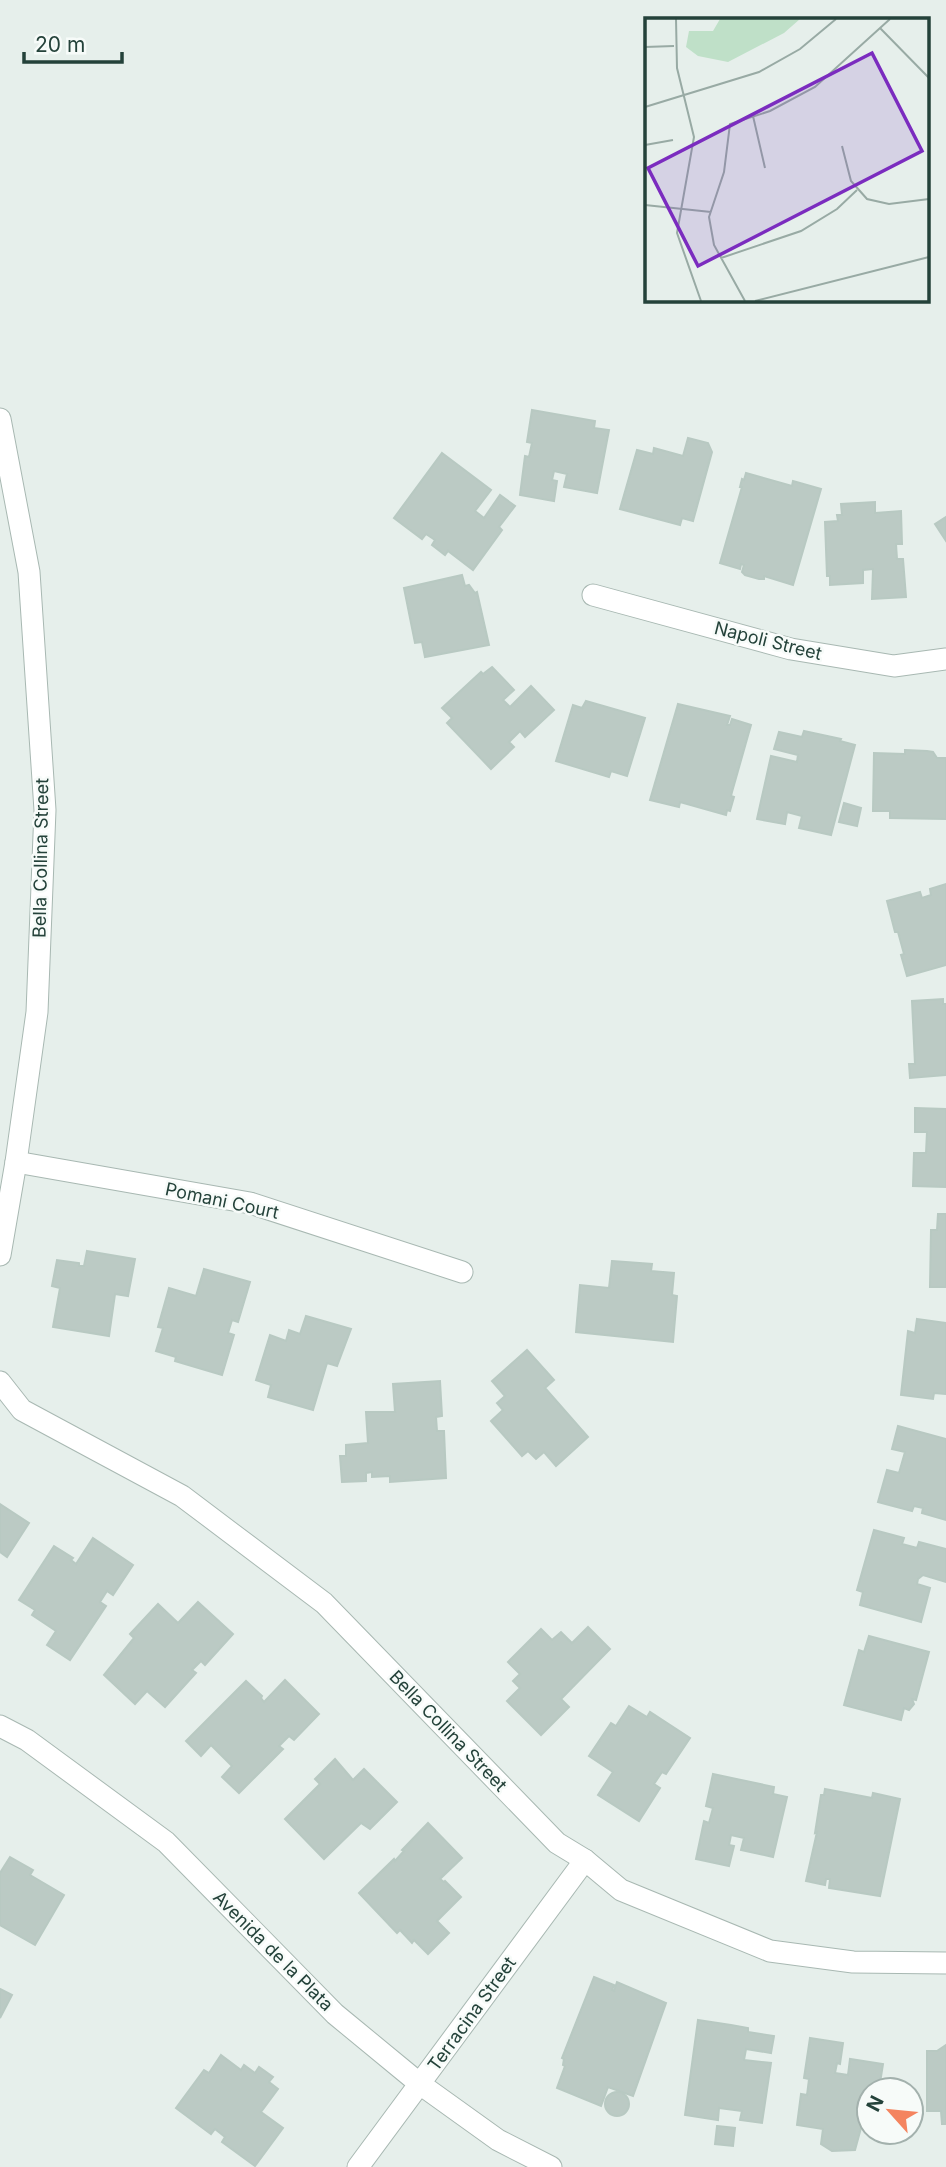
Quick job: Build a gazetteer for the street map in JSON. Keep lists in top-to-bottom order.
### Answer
{
  "streets": {
    "street": [
      "Napoli Street",
      "Bella Collina Street",
      "Pomani Court",
      "Avenida de la Plata",
      "Terracina Street"
    ]
  },
  "crossings": [
    ["Bella Collina Street", "Pomani Court"],
    ["Bella Collina Street", "Terracina Street"],
    ["Avenida de la Plata", "Terracina Street"]
  ],
  "scale_bar": "20 m",
  "north": "top left"
}
